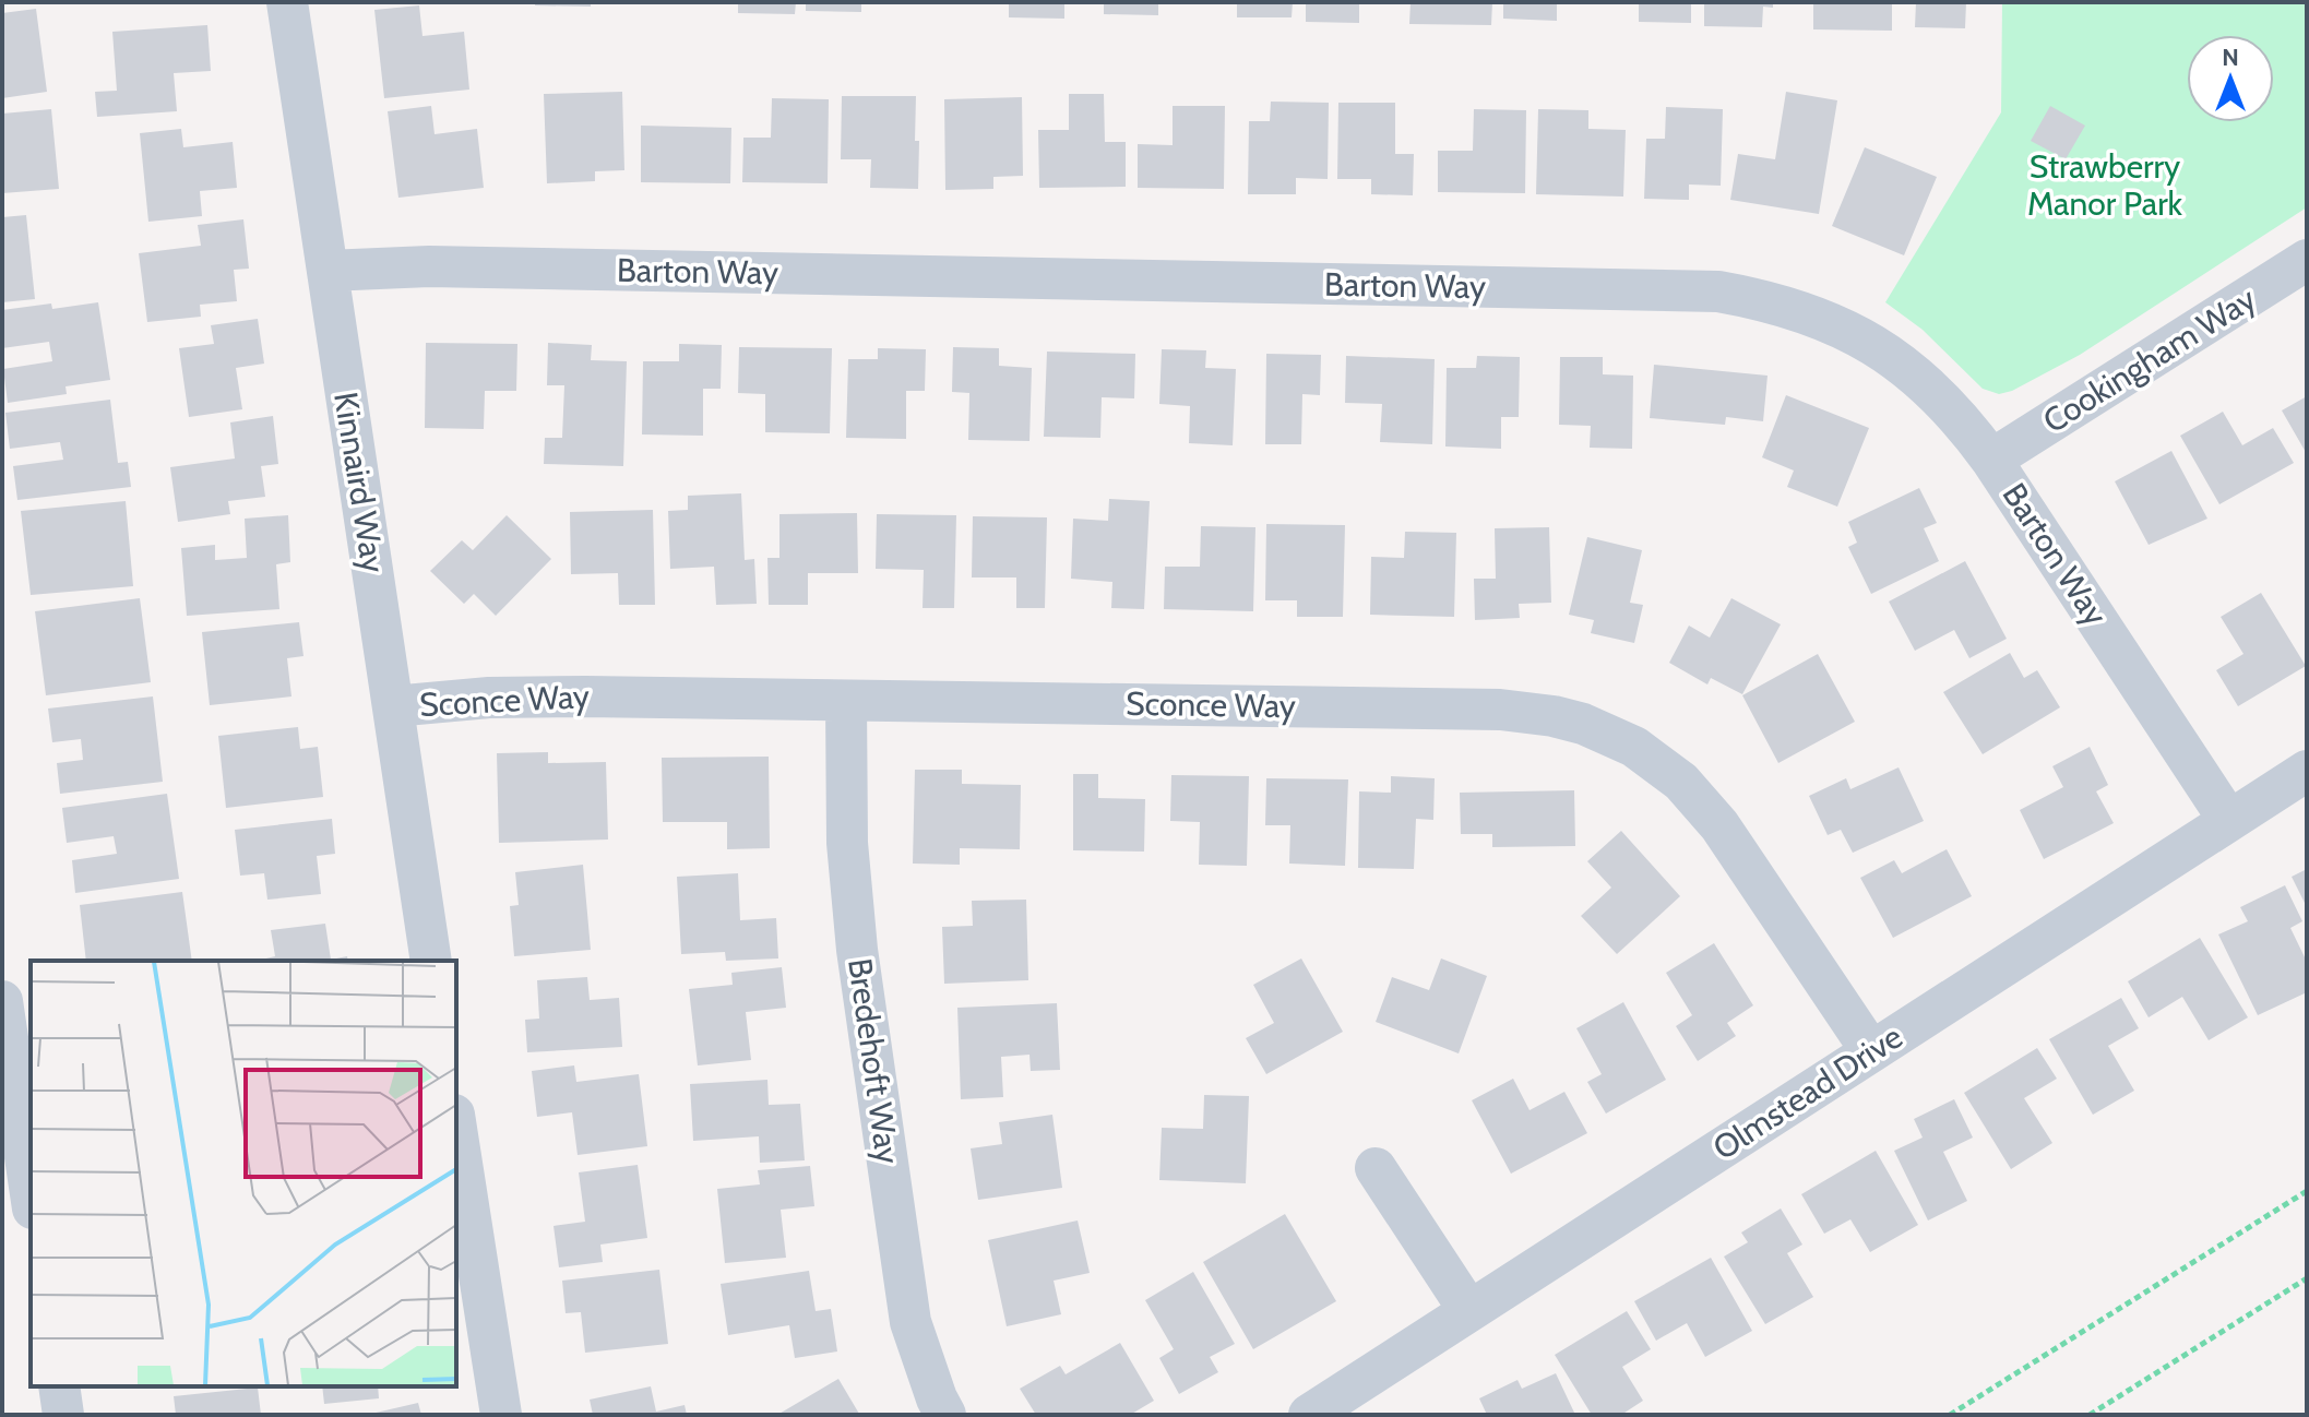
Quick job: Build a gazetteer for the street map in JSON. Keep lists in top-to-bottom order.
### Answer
{
  "streets": {
    "street": [
      "Barton Way",
      "Cookingham Way",
      "Kinnaird Way",
      "Sconce Way",
      "Bredehoft Way",
      "Olmstead Drive"
    ]
  },
  "crossings": [
    ["Barton Way", "Cookingham Way"],
    ["Barton Way", "Kinnaird Way"],
    ["Barton Way", "Olmstead Drive"],
    ["Kinnaird Way", "Sconce Way"],
    ["Sconce Way", "Bredehoft Way"],
    ["Sconce Way", "Olmstead Drive"]
  ],
  "parks": ["Strawberry Manor Park"],
  "north": "top"
}
